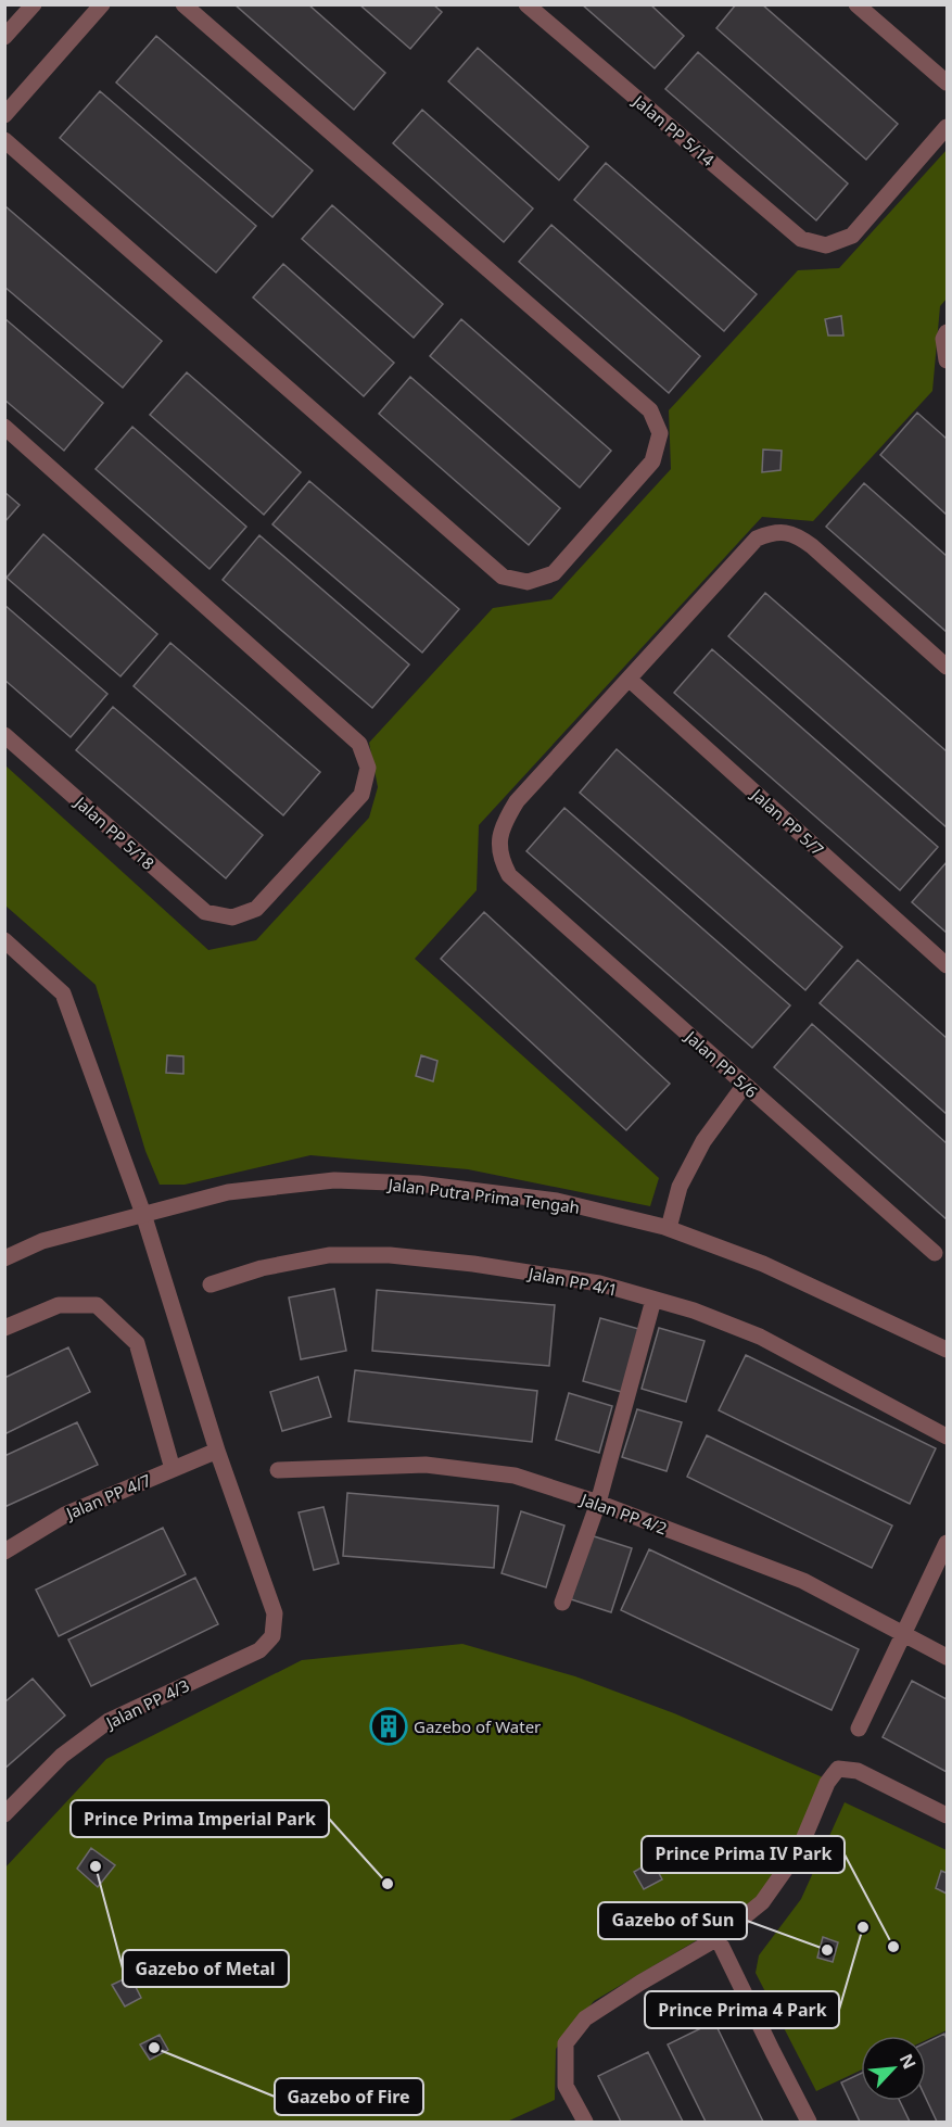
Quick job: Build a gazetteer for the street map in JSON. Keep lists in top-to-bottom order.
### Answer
{
  "streets": {
    "street": [
      "Jalan PP 5/14",
      "Jalan PP 5/7",
      "Jalan PP 5/18",
      "Jalan PP 5/6",
      "Jalan Putra Prima Tengah",
      "Jalan PP 4/1",
      "Jalan PP 4/7",
      "Jalan PP 4/2",
      "Jalan PP 4/3"
    ]
  },
  "crossings": [
    ["Jalan PP 5/7", "Jalan PP 5/6"],
    ["Jalan PP 4/7", "Jalan PP 4/3"]
  ],
  "places": {
    "building": ["Gazebo of Water"],
    "other": [
      "Gazebo of Metal",
      "Prince Prima Imperial Park",
      "Prince Prima 4 Park",
      "Prince Prima IV Park",
      "Gazebo of Sun",
      "Gazebo of Fire"
    ]
  },
  "north": "top right"
}
